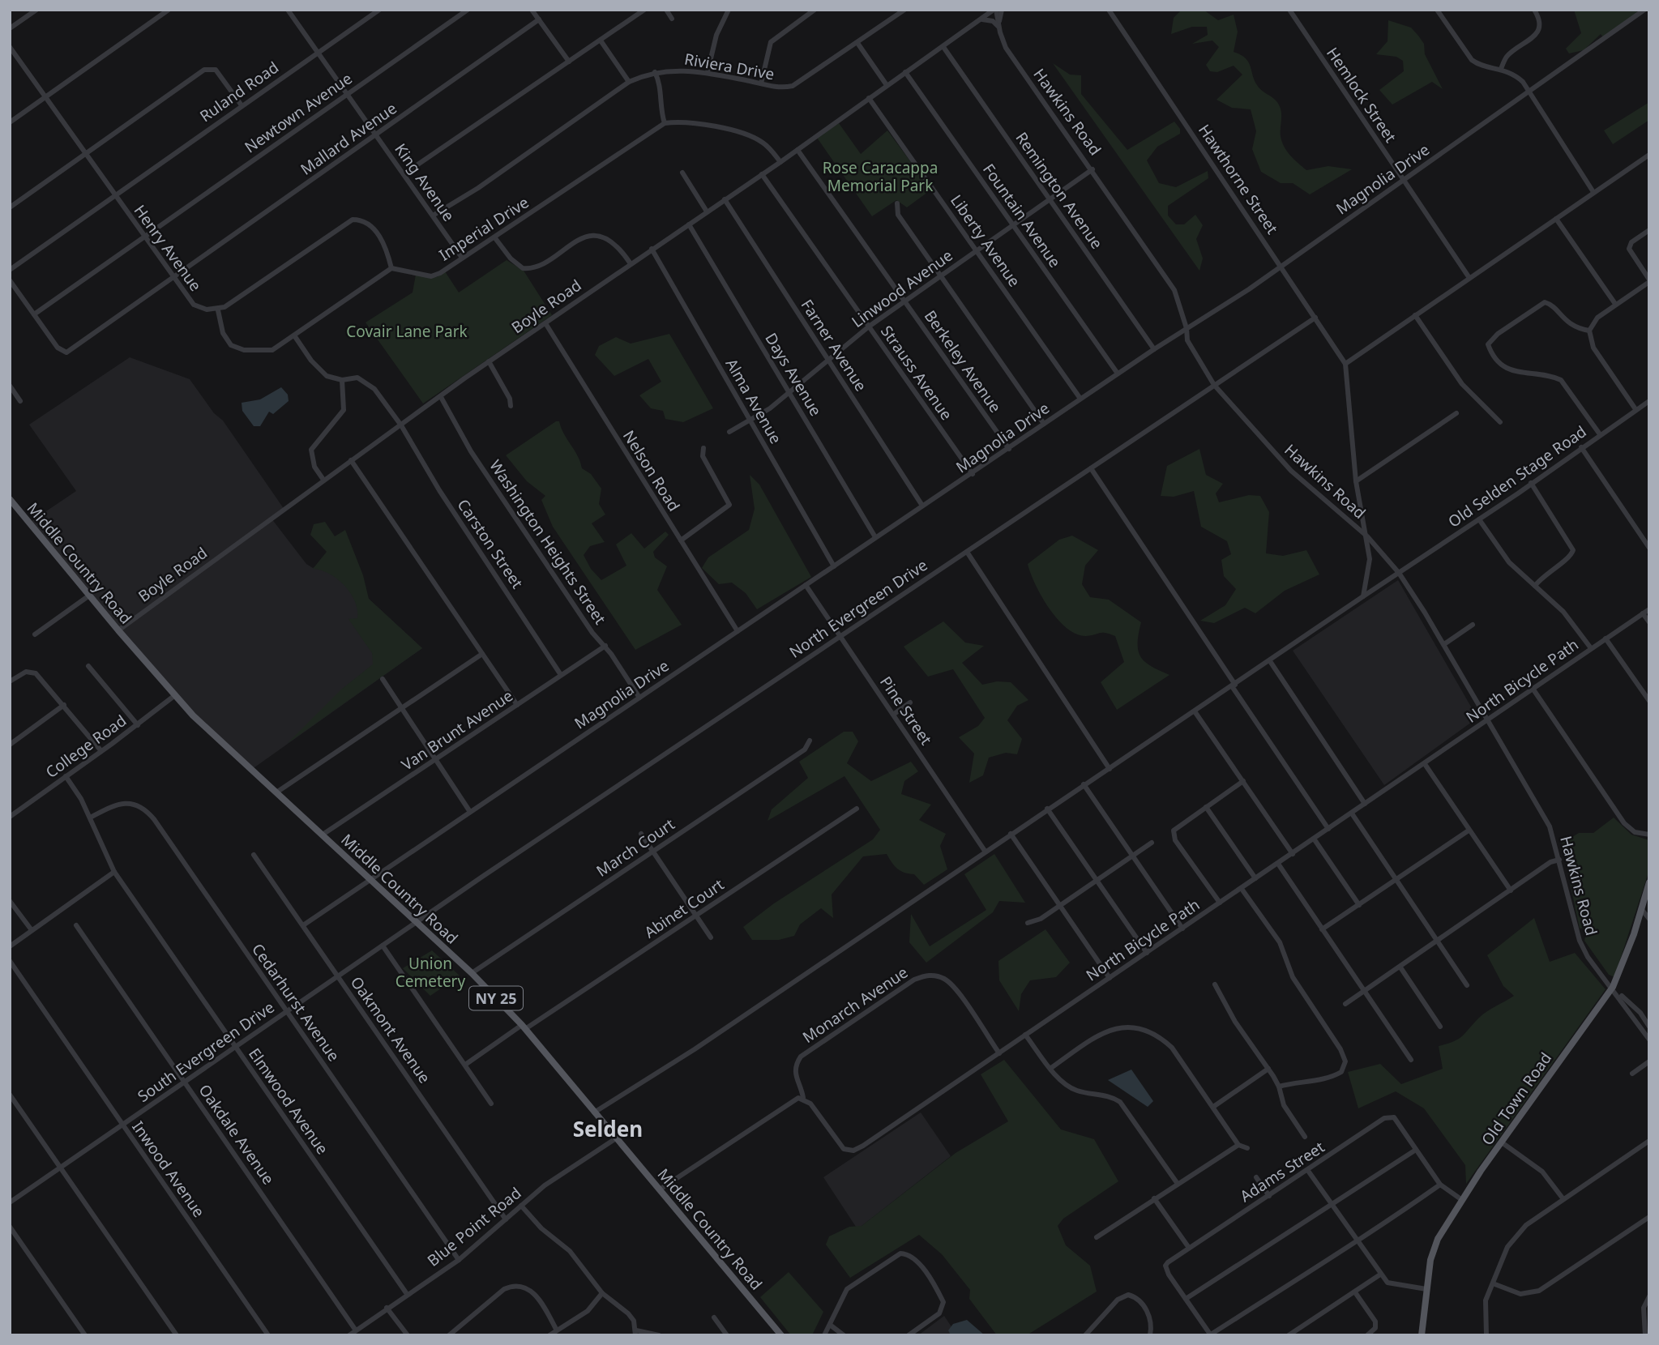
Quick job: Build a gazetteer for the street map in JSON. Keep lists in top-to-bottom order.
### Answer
{
  "streets": {
    "main road": ["Middle Country Road", "NY 25", "Old Town Road"],
    "street": [
      "Riviera Drive",
      "Ruland Road",
      "Hemlock Street",
      "Hawkins Road",
      "Newtown Avenue",
      "Mallard Avenue",
      "Hawthorne Street",
      "Magnolia Drive",
      "King Avenue",
      "Remington Avenue",
      "Fountain Avenue",
      "Imperial Drive",
      "Liberty Avenue",
      "Henry Avenue",
      "Linwood Avenue",
      "Boyle Road",
      "Farner Avenue",
      "Berkeley Avenue",
      "Strauss Avenue",
      "Days Avenue",
      "Alma Avenue",
      "Nelson Road",
      "Old Selden Stage Road",
      "Washington Heights Street",
      "Carston Street",
      "North Evergreen Drive",
      "North Bicycle Path",
      "Pine Street",
      "Van Brunt Avenue",
      "College Road",
      "March Court",
      "Abinet Court",
      "Cedarhurst Avenue",
      "Monarch Avenue",
      "Oakmont Avenue",
      "South Evergreen Drive",
      "Elmwood Avenue",
      "Oakdale Avenue",
      "Inwood Avenue",
      "Adams Street",
      "Blue Point Road"
    ]
  },
  "crossings": [
    ["Riviera Drive", "King Avenue"],
    ["Ruland Road", "King Avenue"],
    ["Ruland Road", "Henry Avenue"],
    ["Hemlock Street", "Magnolia Drive"],
    ["Hawkins Road", "Magnolia Drive"],
    ["Hawkins Road", "Linwood Avenue"],
    ["Hawkins Road", "Boyle Road"],
    ["Hawkins Road", "Old Selden Stage Road"],
    ["Hawkins Road", "North Evergreen Drive"],
    ["Hawkins Road", "North Bicycle Path"],
    ["Hawkins Road", "Old Town Road"],
    ["Newtown Avenue", "Mallard Avenue"],
    ["Newtown Avenue", "King Avenue"],
    ["Newtown Avenue", "Henry Avenue"],
    ["Mallard Avenue", "King Avenue"],
    ["Mallard Avenue", "Henry Avenue"],
    ["Hawthorne Street", "Magnolia Drive"],
    ["Hawthorne Street", "North Evergreen Drive"],
    ["Magnolia Drive", "Remington Avenue"],
    ["Magnolia Drive", "Fountain Avenue"],
    ["Magnolia Drive", "Liberty Avenue"],
    ["Magnolia Drive", "Farner Avenue"],
    ["Magnolia Drive", "Berkeley Avenue"],
    ["Magnolia Drive", "Strauss Avenue"],
    ["Magnolia Drive", "Days Avenue"],
    ["Magnolia Drive", "Alma Avenue"],
    ["Magnolia Drive", "Nelson Road"],
    ["Magnolia Drive", "Washington Heights Street"],
    ["Magnolia Drive", "Middle Country Road"],
    ["Magnolia Drive", "Pine Street"],
    ["Magnolia Drive", "Oakmont Avenue"],
    ["King Avenue", "Imperial Drive"],
    ["Remington Avenue", "Linwood Avenue"],
    ["Remington Avenue", "Boyle Road"],
    ["Fountain Avenue", "Linwood Avenue"],
    ["Fountain Avenue", "Boyle Road"],
    ["Liberty Avenue", "Linwood Avenue"],
    ["Liberty Avenue", "Boyle Road"],
    ["Linwood Avenue", "Farner Avenue"],
    ["Linwood Avenue", "Berkeley Avenue"],
    ["Linwood Avenue", "Strauss Avenue"],
    ["Linwood Avenue", "Days Avenue"],
    ["Linwood Avenue", "Alma Avenue"],
    ["Boyle Road", "Farner Avenue"],
    ["Boyle Road", "Berkeley Avenue"],
    ["Boyle Road", "Strauss Avenue"],
    ["Boyle Road", "Days Avenue"],
    ["Boyle Road", "Alma Avenue"],
    ["Boyle Road", "Nelson Road"],
    ["Boyle Road", "Washington Heights Street"],
    ["Boyle Road", "Carston Street"],
    ["Boyle Road", "Middle Country Road"],
    ["Old Selden Stage Road", "Middle Country Road"],
    ["Old Selden Stage Road", "Pine Street"],
    ["Washington Heights Street", "Van Brunt Avenue"],
    ["Carston Street", "Van Brunt Avenue"],
    ["Middle Country Road", "North Evergreen Drive"],
    ["Middle Country Road", "Van Brunt Avenue"],
    ["Middle Country Road", "College Road"],
    ["Middle Country Road", "March Court"],
    ["Middle Country Road", "Abinet Court"],
    ["Middle Country Road", "South Evergreen Drive"],
    ["Middle Country Road", "Blue Point Road"],
    ["North Evergreen Drive", "Pine Street"],
    ["North Evergreen Drive", "South Evergreen Drive"],
    ["North Bicycle Path", "Monarch Avenue"],
    ["College Road", "Elmwood Avenue"],
    ["Cedarhurst Avenue", "South Evergreen Drive"],
    ["Cedarhurst Avenue", "Elmwood Avenue"],
    ["Cedarhurst Avenue", "Blue Point Road"],
    ["Oakmont Avenue", "South Evergreen Drive"],
    ["Oakmont Avenue", "Blue Point Road"],
    ["South Evergreen Drive", "Elmwood Avenue"],
    ["South Evergreen Drive", "Oakdale Avenue"],
    ["South Evergreen Drive", "Inwood Avenue"],
    ["Old Town Road", "Adams Street"],
    ["Elmwood Avenue", "Blue Point Road"],
    ["Oakdale Avenue", "Blue Point Road"]
  ],
  "districts": ["Selden"],
  "parks": ["Rose Caracappa Memorial Park", "Covair Lane Park", "Union Cemetery"]
}
